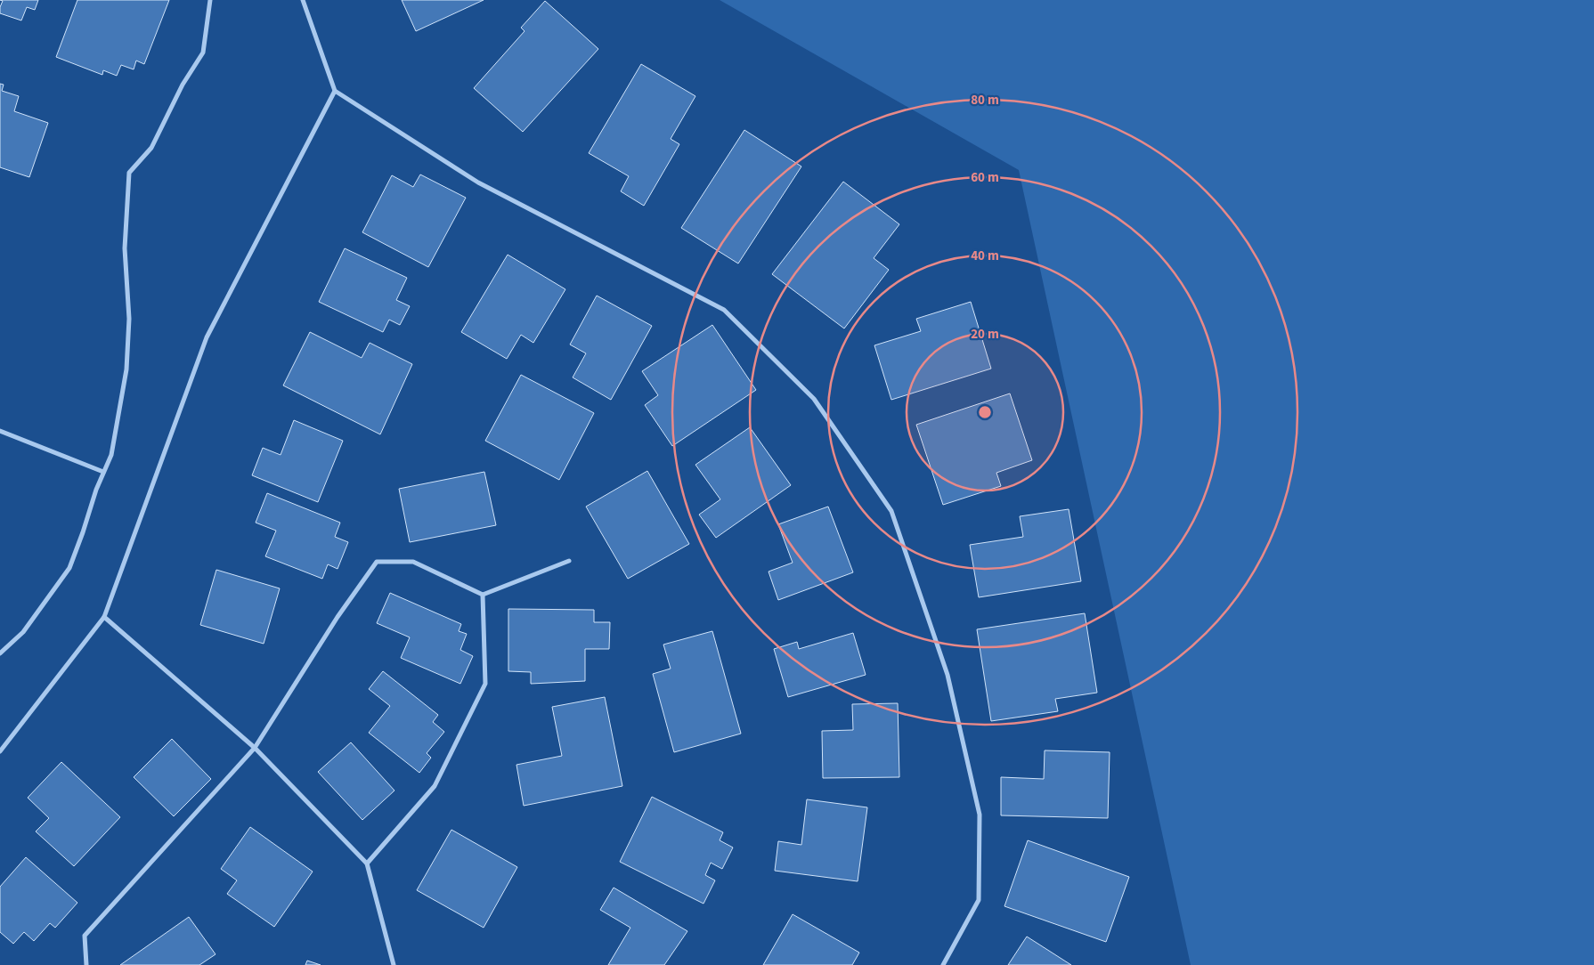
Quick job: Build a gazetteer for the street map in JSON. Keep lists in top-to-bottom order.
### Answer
{
  "rings": [
    "80 m",
    "60 m",
    "40 m",
    "20 m"
  ]
}
